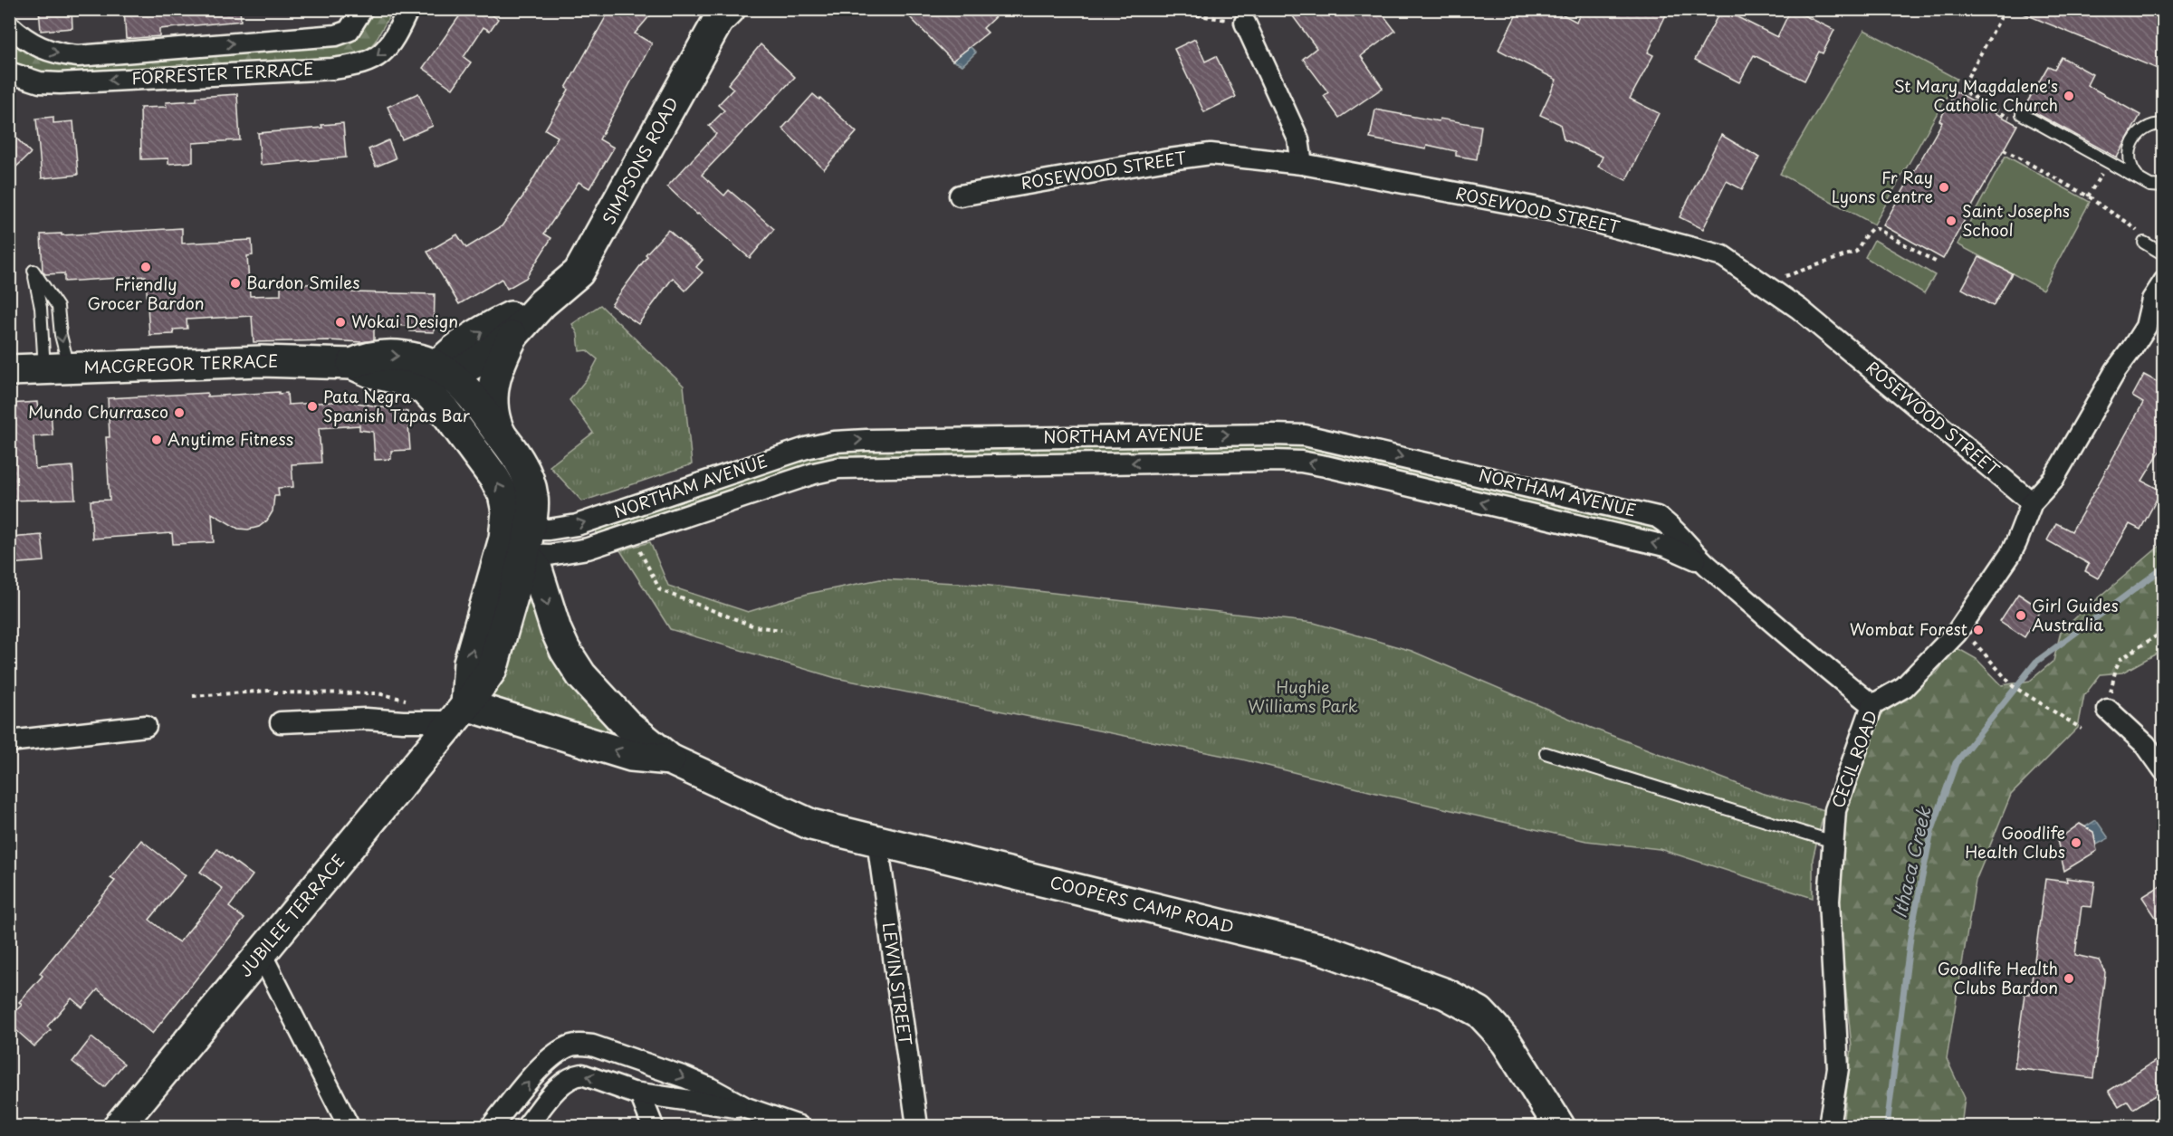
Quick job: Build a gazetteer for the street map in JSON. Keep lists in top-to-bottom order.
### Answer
{
  "streets": {
    "main road": [
      "SIMPSONS ROAD",
      "MACGREGOR TERRACE",
      "COOPERS CAMP ROAD",
      "JUBILEE TERRACE"
    ],
    "street": [
      "FORRESTER TERRACE",
      "ROSEWOOD STREET",
      "NORTHAM AVENUE",
      "CECIL ROAD",
      "LEWIN STREET"
    ]
  },
  "crossings": [
    ["SIMPSONS ROAD", "MACGREGOR TERRACE"],
    ["ROSEWOOD STREET", "CECIL ROAD"],
    ["NORTHAM AVENUE", "CECIL ROAD"],
    ["NORTHAM AVENUE", "COOPERS CAMP ROAD"],
    ["COOPERS CAMP ROAD", "JUBILEE TERRACE"],
    ["COOPERS CAMP ROAD", "LEWIN STREET"]
  ],
  "water": ["Ithaca Creek"],
  "parks": ["Hughie Williams Park"],
  "places": [
    "St Mary Magdalene's Catholic Church",
    "Fr Ray Lyons Centre",
    "Saint Josephs School",
    "Friendly Grocer Bardon",
    "Bardon Smiles",
    "Wokai Design",
    "Pata Negra Spanish Tapas Bar",
    "Mundo Churrasco",
    "Anytime Fitness",
    "Girl Guides Australia",
    "Wombat Forest",
    "Goodlife Health Clubs",
    "Goodlife Health Clubs Bardon"
  ]
}
